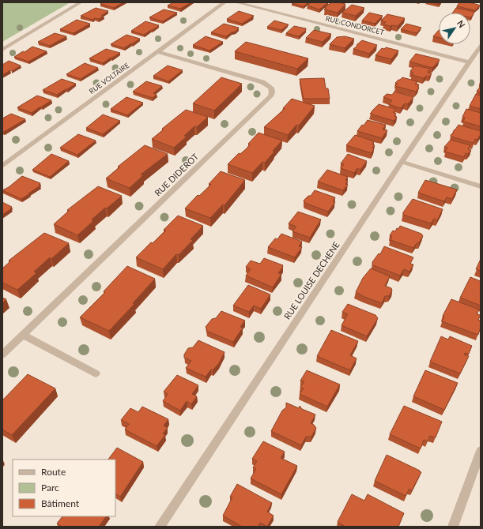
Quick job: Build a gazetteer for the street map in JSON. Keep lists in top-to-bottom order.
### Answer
{
  "streets": {
    "street": [
      "RUE CONDORCET",
      "RUE VOLTAIRE",
      "RUE DIDEROT",
      "RUE LOUISE DECHENE"
    ]
  },
  "crossings": [
    ["RUE CONDORCET", "RUE LOUISE DECHENE"],
    ["RUE VOLTAIRE", "RUE DIDEROT"]
  ],
  "legend": ["Route", "Parc", "Bâtiment"],
  "north": "top right"
}
